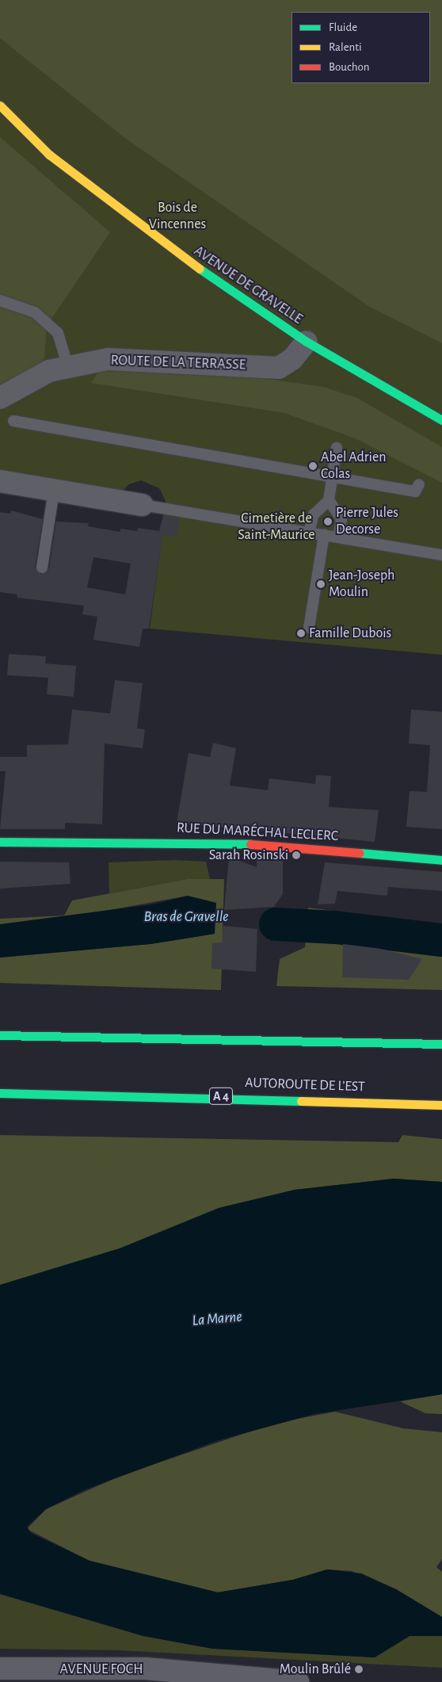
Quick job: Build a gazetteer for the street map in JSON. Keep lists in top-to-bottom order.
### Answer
{
  "streets": {
    "main road": [
      "AVENUE DE GRAVELLE",
      "RUE DU MARÉCHAL LECLERC",
      "AUTOROUTE DE L’EST",
      "A 4"
    ],
    "street": ["ROUTE DE LA TERRASSE", "AVENUE FOCH"]
  },
  "crossings": [
    ["AVENUE DE GRAVELLE", "ROUTE DE LA TERRASSE"]
  ],
  "water": ["Bras de Gravelle", "La Marne"],
  "parks": ["Bois de Vincennes", "Cimetière de Saint-Maurice"],
  "places": [
    "Abel Adrien Colas",
    "Pierre Jules Decorse",
    "Jean-Joseph Moulin",
    "Famille Dubois",
    "Sarah Rosinski",
    "Moulin Brûlé"
  ],
  "legend": ["Fluide", "Ralenti", "Bouchon"]
}
